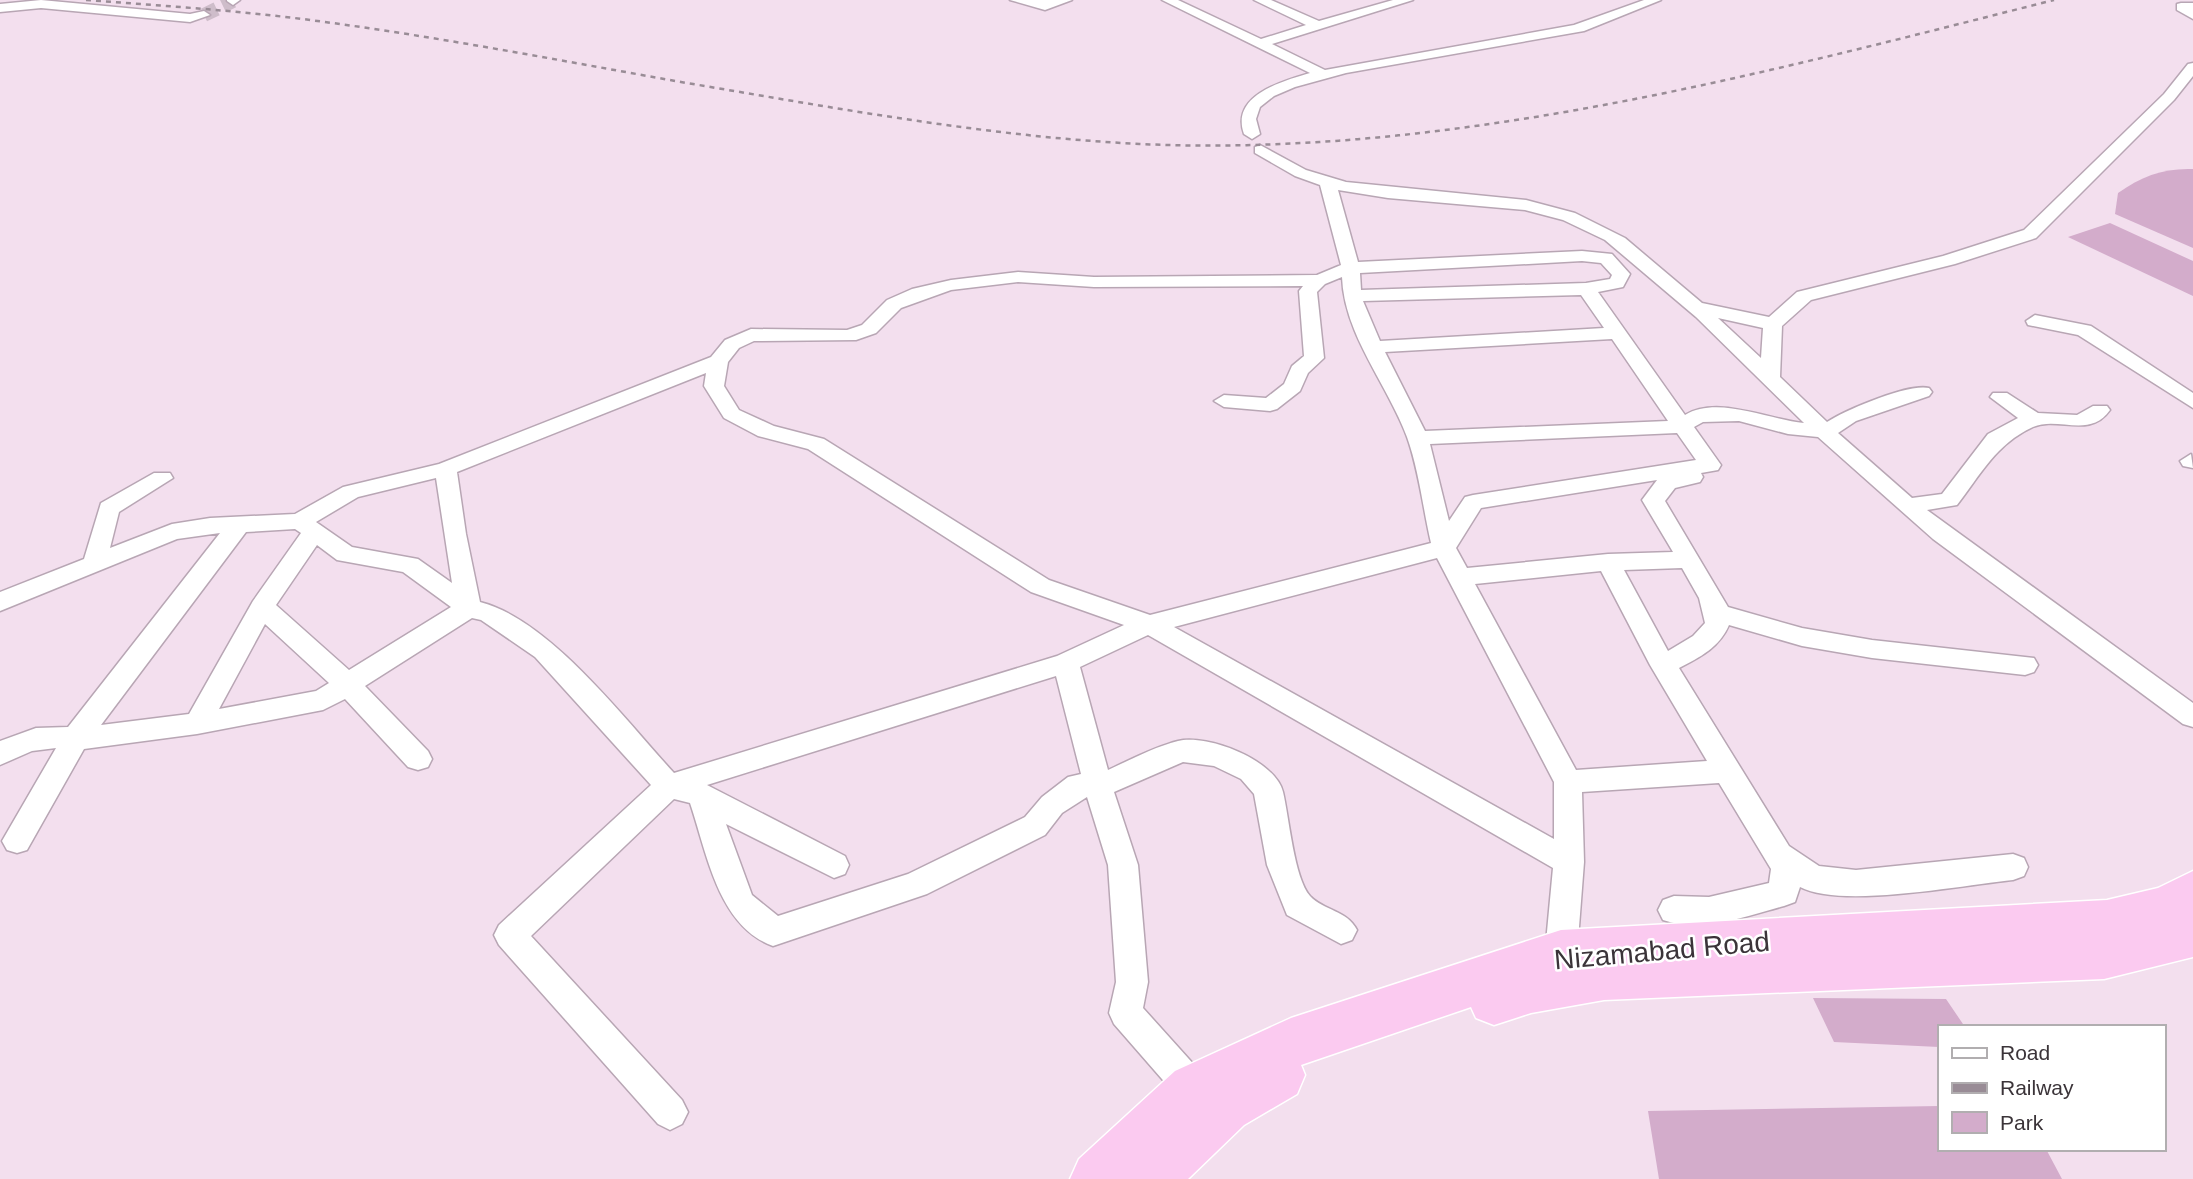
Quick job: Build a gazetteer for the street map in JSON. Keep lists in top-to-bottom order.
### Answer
{
  "streets": {
    "highway": ["Nizamabad Road"]
  },
  "legend": ["Road", "Railway", "Park"]
}
